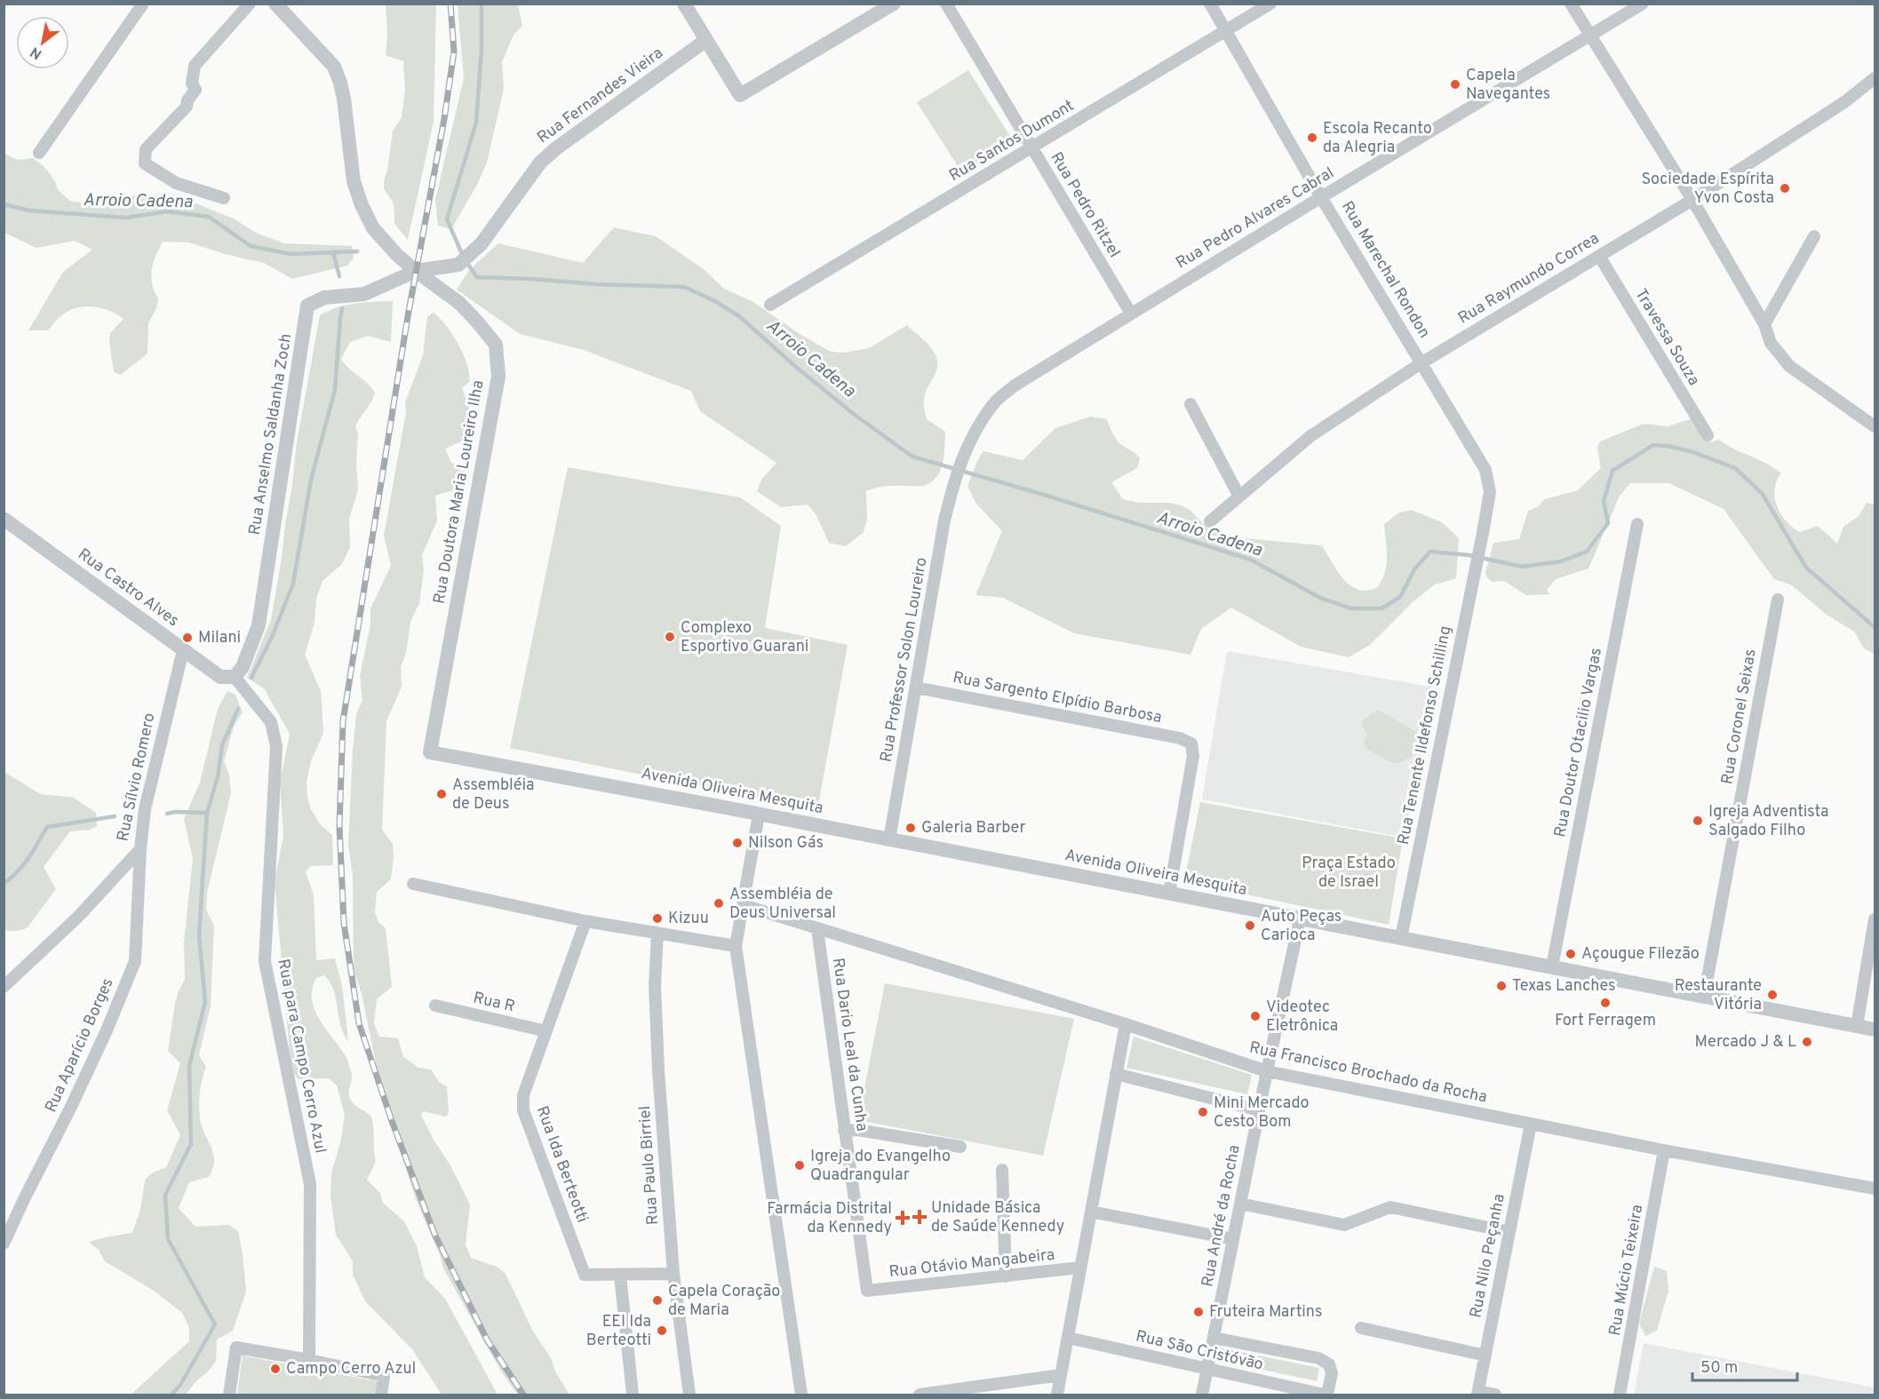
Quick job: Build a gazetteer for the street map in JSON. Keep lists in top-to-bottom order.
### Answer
{
  "streets": {
    "street": [
      "Rua Fernandes Vieira",
      "Rua Santos Dumont",
      "Rua Pedro Ritzel",
      "Rua Pedro Alvares Cabral",
      "Rua Marechal Rondon",
      "Rua Raymundo Correa",
      "Travessa Souza",
      "Rua Anselmo Saldanha Zoch",
      "Rua Doutora Maria Loureiro Ilha",
      "Rua Castro Alves",
      "Rua Professor Solon Loureiro",
      "Rua Sargento Elpídio Barbosa",
      "Rua Coronel Seixas",
      "Rua Tenente Ildefonso Schilling",
      "Rua Doutor Otacilio Vargas",
      "Rua Sílvio Romero",
      "Avenida Oliveira Mesquita",
      "Rua R",
      "Rua Dario Leal da Cunha",
      "Rua Aparício Borges",
      "Rua para Campo Cerro Azul",
      "Rua Francisco Brochado da Rocha",
      "Rua Ida Berteotti",
      "Rua Paulo Birriel",
      "Rua André da Rocha",
      "Rua Nilo Peçanha",
      "Rua Otávio Mangabeira",
      "Rua Múcio Teixeira",
      "Rua São Cristóvão"
    ]
  },
  "crossings": [
    ["Rua Fernandes Vieira", "Rua Anselmo Saldanha Zoch"],
    ["Rua Fernandes Vieira", "Rua Doutora Maria Loureiro Ilha"],
    ["Rua Santos Dumont", "Rua Pedro Ritzel"],
    ["Rua Santos Dumont", "Rua Marechal Rondon"],
    ["Rua Pedro Ritzel", "Rua Pedro Alvares Cabral"],
    ["Rua Pedro Alvares Cabral", "Rua Marechal Rondon"],
    ["Rua Pedro Alvares Cabral", "Rua Professor Solon Loureiro"],
    ["Rua Marechal Rondon", "Rua Raymundo Correa"],
    ["Rua Marechal Rondon", "Rua Tenente Ildefonso Schilling"],
    ["Rua Raymundo Correa", "Travessa Souza"],
    ["Rua Anselmo Saldanha Zoch", "Rua Doutora Maria Loureiro Ilha"],
    ["Rua Anselmo Saldanha Zoch", "Rua Castro Alves"],
    ["Rua Anselmo Saldanha Zoch", "Rua para Campo Cerro Azul"],
    ["Rua Doutora Maria Loureiro Ilha", "Avenida Oliveira Mesquita"],
    ["Rua Castro Alves", "Rua Sílvio Romero"],
    ["Rua Castro Alves", "Rua para Campo Cerro Azul"],
    ["Rua Professor Solon Loureiro", "Rua Sargento Elpídio Barbosa"],
    ["Rua Professor Solon Loureiro", "Avenida Oliveira Mesquita"],
    ["Rua Sargento Elpídio Barbosa", "Avenida Oliveira Mesquita"],
    ["Rua Coronel Seixas", "Avenida Oliveira Mesquita"],
    ["Rua Tenente Ildefonso Schilling", "Avenida Oliveira Mesquita"],
    ["Rua Doutor Otacilio Vargas", "Avenida Oliveira Mesquita"],
    ["Rua Sílvio Romero", "Rua Aparício Borges"],
    ["Avenida Oliveira Mesquita", "Rua André da Rocha"],
    ["Rua R", "Rua Ida Berteotti"],
    ["Rua Dario Leal da Cunha", "Rua Francisco Brochado da Rocha"],
    ["Rua Dario Leal da Cunha", "Rua Otávio Mangabeira"],
    ["Rua Francisco Brochado da Rocha", "Rua André da Rocha"],
    ["Rua Francisco Brochado da Rocha", "Rua Nilo Peçanha"],
    ["Rua Francisco Brochado da Rocha", "Rua Múcio Teixeira"],
    ["Rua Ida Berteotti", "Rua Paulo Birriel"],
    ["Rua André da Rocha", "Rua São Cristóvão"]
  ],
  "water": ["Arroio Cadena"],
  "parks": ["Praça Estado de Israel"],
  "places": {
    "other": [
      "Capela Navegantes",
      "Escola Recanto da Alegria",
      "Sociedade Espírita Yvon Costa",
      "Complexo Esportivo Guarani",
      "Milani",
      "Assembléia de Deus",
      "Igreja Adventista Salgado Filho",
      "Galeria Barber",
      "Nilson Gás",
      "Assembléia de Deus Universal",
      "Kizuu",
      "Auto Peças Carioca",
      "Açougue Filezão",
      "Texas Lanches",
      "Restaurante Vitória",
      "Fort Ferragem",
      "Videotec Eletrônica",
      "Mercado J & L",
      "Mini Mercado Cesto Bom",
      "Igreja do Evangelho Quadrangular",
      "Capela Coração de Maria",
      "Fruteira Martins",
      "EEI Ida Berteotti",
      "Campo Cerro Azul"
    ],
    "health": ["Unidade Básica de Saúde Kennedy", "Farmácia Distrital da Kennedy"]
  },
  "scale_bar": "50 m",
  "north": "bottom left"
}
